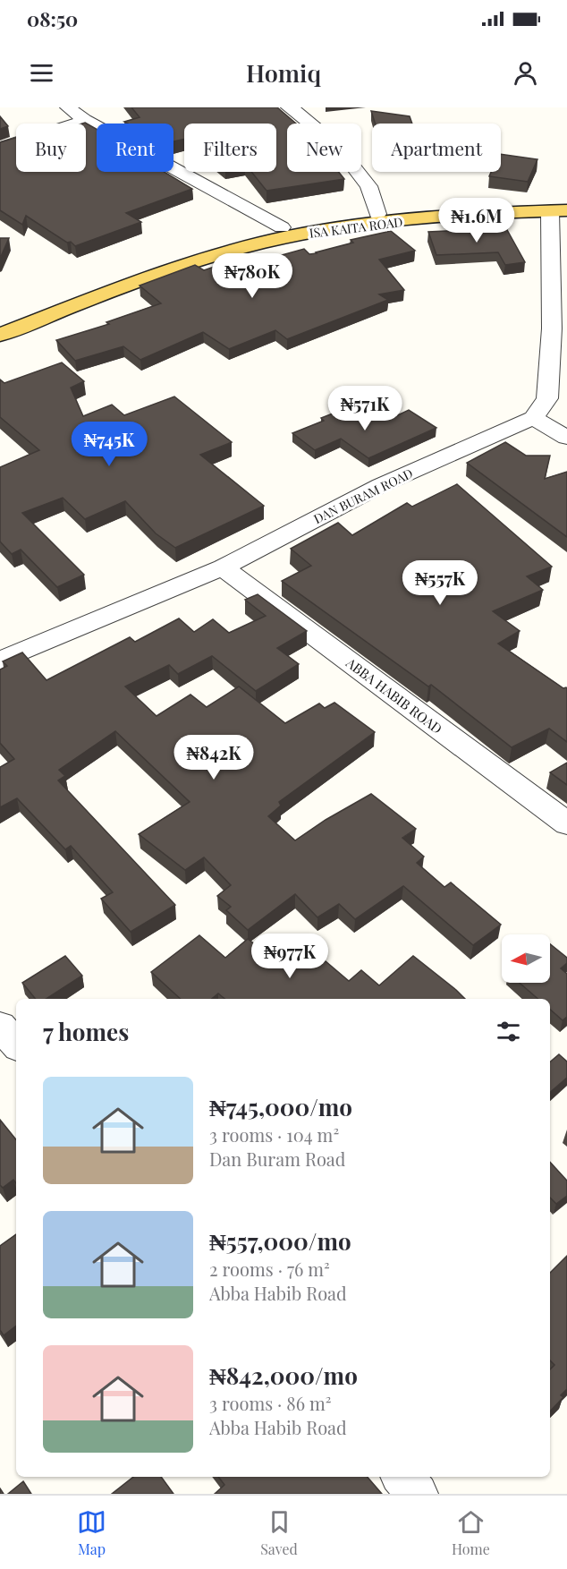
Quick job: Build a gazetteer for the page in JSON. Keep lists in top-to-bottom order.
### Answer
{
  "streets": {
    "main road": ["ISA KAITA ROAD"],
    "street": ["DAN BURAM ROAD", "ABBA HABIB ROAD"]
  },
  "crossings": [
    ["DAN BURAM ROAD", "ABBA HABIB ROAD"]
  ],
  "north": "left",
  "page": {
    "status": "08:50",
    "header": "Homiq",
    "chip": [
      "Buy",
      "Rent",
      "Filters",
      "New",
      "Apartment"
    ],
    "price": [
      "₦1.6M",
      "₦780K",
      "₦571K",
      "₦745K",
      "₦557K",
      "₦842K",
      "₦977K"
    ],
    "heading": "7 homes",
    "list": [
      {
        "name": "₦745,000/mo",
        "note": "3 rooms · 104 m² · Dan Buram Road"
      },
      {
        "name": "₦557,000/mo",
        "note": "2 rooms · 76 m² · Abba Habib Road"
      },
      {
        "name": "₦842,000/mo",
        "note": "3 rooms · 86 m² · Abba Habib Road"
      }
    ],
    "tabs": ["Map", "Saved", "Home"]
  }
}
